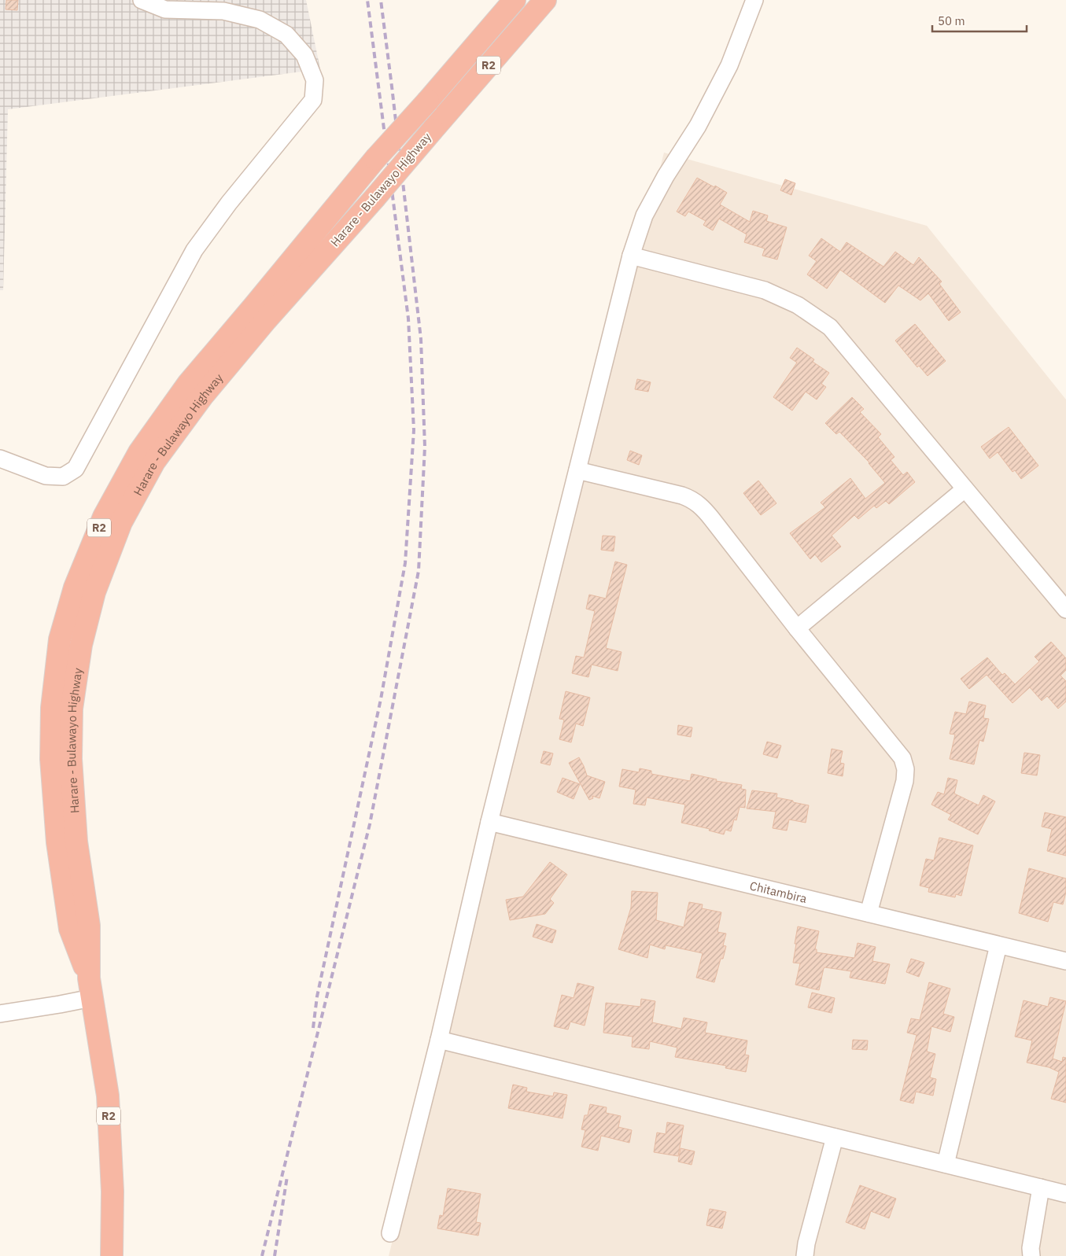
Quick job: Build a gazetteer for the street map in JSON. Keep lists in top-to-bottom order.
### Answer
{
  "streets": {
    "highway": ["R2", "Harare - Bulawayo Highway"],
    "street": ["Chitambira"]
  },
  "scale_bar": "50 m"
}
